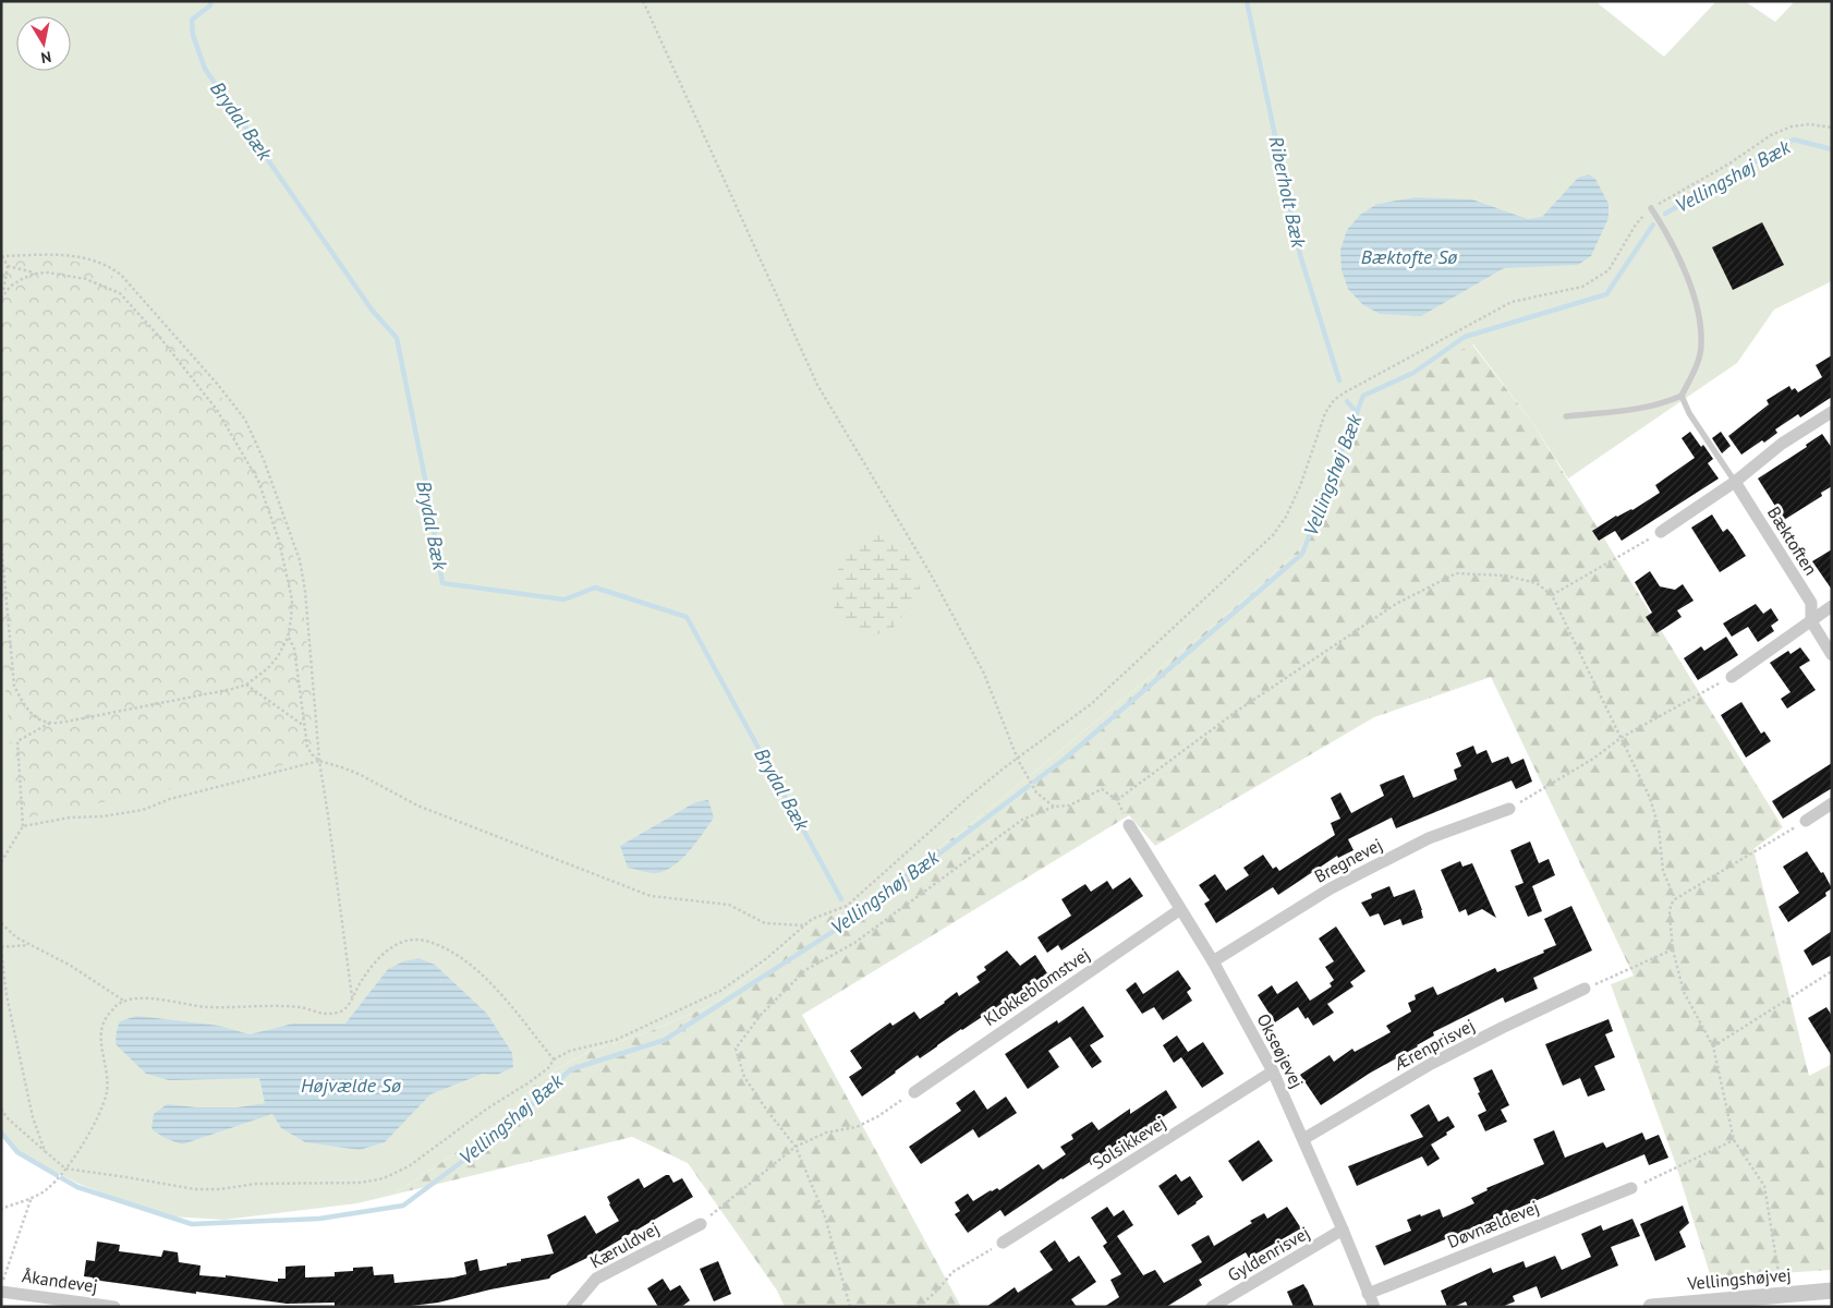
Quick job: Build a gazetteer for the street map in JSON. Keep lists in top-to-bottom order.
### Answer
{
  "streets": {
    "street": [
      "Bæktoften",
      "Bregnevej",
      "Klokkeblomstvej",
      "Ærenprisvej",
      "Okseøjevej",
      "Solsikkevej",
      "Døvnældevej",
      "Kæruldvej",
      "Gyldenrisvej",
      "Vellingshøjvej",
      "Åkandevej"
    ]
  },
  "crossings": [
    ["Bregnevej", "Okseøjevej"],
    ["Klokkeblomstvej", "Okseøjevej"],
    ["Ærenprisvej", "Okseøjevej"],
    ["Okseøjevej", "Solsikkevej"],
    ["Okseøjevej", "Døvnældevej"],
    ["Okseøjevej", "Gyldenrisvej"]
  ],
  "water": [
    "Brydal Bæk",
    "Vellingshøj Bæk",
    "Riberholt Bæk",
    "Bæktofte Sø",
    "Højvælde Sø"
  ],
  "north": "bottom"
}
